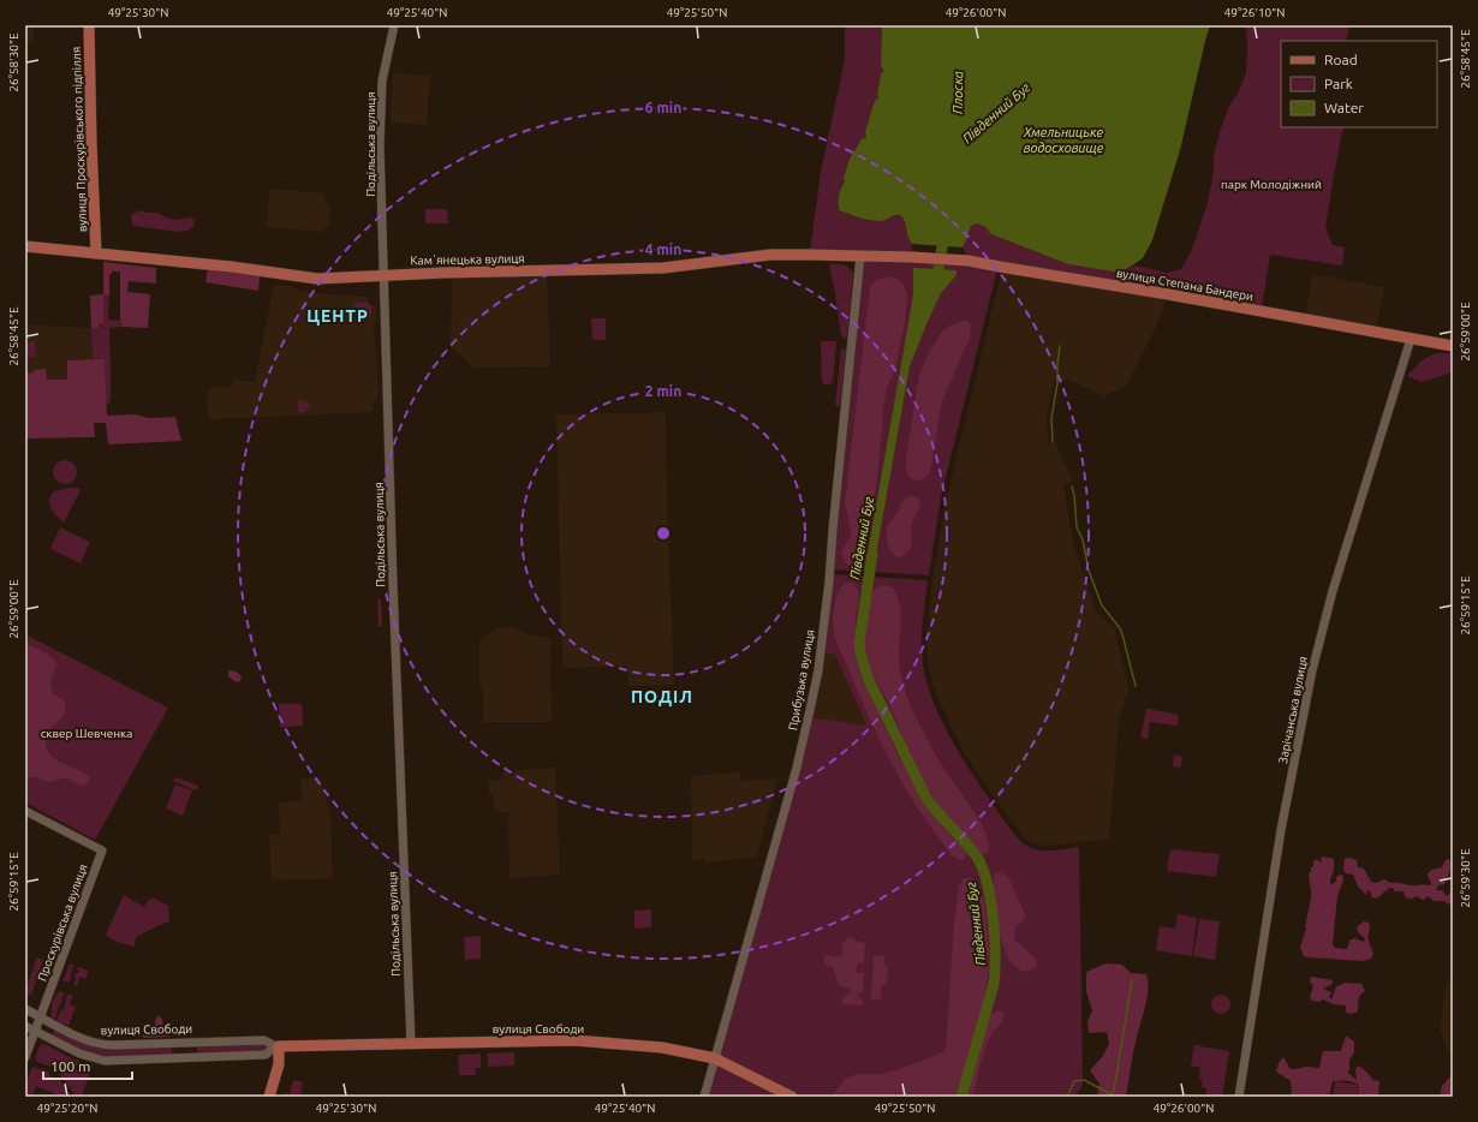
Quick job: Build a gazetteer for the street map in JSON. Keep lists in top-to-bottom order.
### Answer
{
  "streets": {
    "main road": [
      "вулиця Проскурівського підпілля",
      "Камʼянецька вулиця",
      "вулиця Степана Бандери",
      "вулиця Свободи"
    ],
    "street": [
      "Подільська вулиця",
      "Прибузька вулиця",
      "Зарічанська вулиця",
      "Проскурівська вулиця"
    ]
  },
  "crossings": [
    ["вулиця Проскурівського підпілля", "Камʼянецька вулиця"],
    ["Подільська вулиця", "Камʼянецька вулиця"],
    ["Подільська вулиця", "вулиця Свободи"],
    ["Камʼянецька вулиця", "вулиця Степана Бандери"],
    ["Камʼянецька вулиця", "Прибузька вулиця"],
    ["вулиця Степана Бандери", "Зарічанська вулиця"],
    ["Прибузька вулиця", "вулиця Свободи"],
    ["Проскурівська вулиця", "вулиця Свободи"]
  ],
  "districts": ["ЦЕНТР", "ПОДІЛ"],
  "water": ["Плоска", "Південний Буг", "Хмельницьке водосховище"],
  "parks": ["парк Молодіжний", "сквер Шевченка"],
  "legend": ["Road", "Park", "Water"],
  "scale_bar": "100 m",
  "coordinates": [
    "49°25'30\"N",
    "49°25'40\"N",
    "49°25'50\"N",
    "49°26'00\"N",
    "49°26'10\"N",
    "26°58'45\"E",
    "26°58'30\"E",
    "26°59'00\"E",
    "26°59'15\"E",
    "26°59'30\"E",
    "49°25'20\"N"
  ],
  "rings": ["6 min", "4 min", "2 min"]
}
